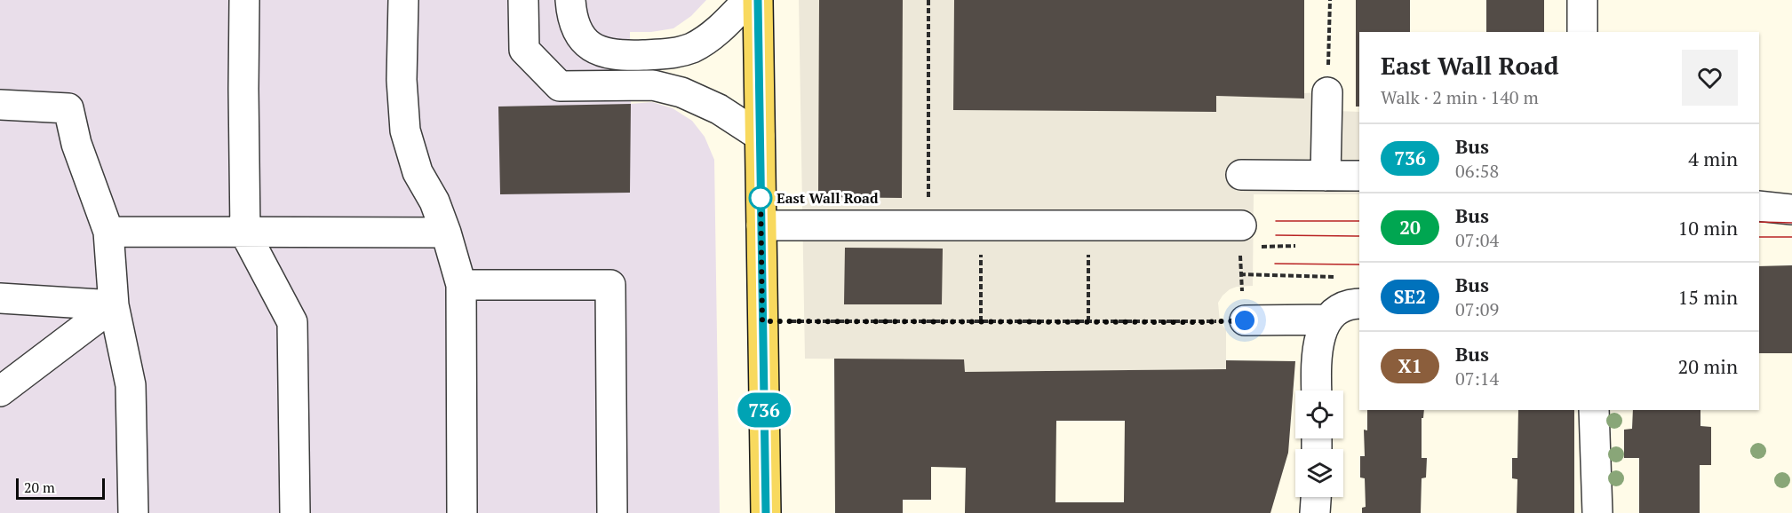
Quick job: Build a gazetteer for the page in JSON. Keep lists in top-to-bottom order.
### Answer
{
  "places": ["East Wall Road"],
  "lines": ["bus line 736"],
  "scale_bar": "20 m",
  "page": {
    "on_map": "736",
    "heading": ["East Wall Road", "Walk · 2 min · 140 m"],
    "list": [
      {
        "mark": "736",
        "name": "Bus",
        "note": "06:58",
        "value": "4 min"
      },
      {
        "mark": "20",
        "name": "Bus",
        "note": "07:04",
        "value": "10 min"
      },
      {
        "mark": "SE2",
        "name": "Bus",
        "note": "07:09",
        "value": "15 min"
      },
      {
        "mark": "X1",
        "name": "Bus",
        "note": "07:14",
        "value": "20 min"
      }
    ],
    "scale": "20 m"
  }
}
